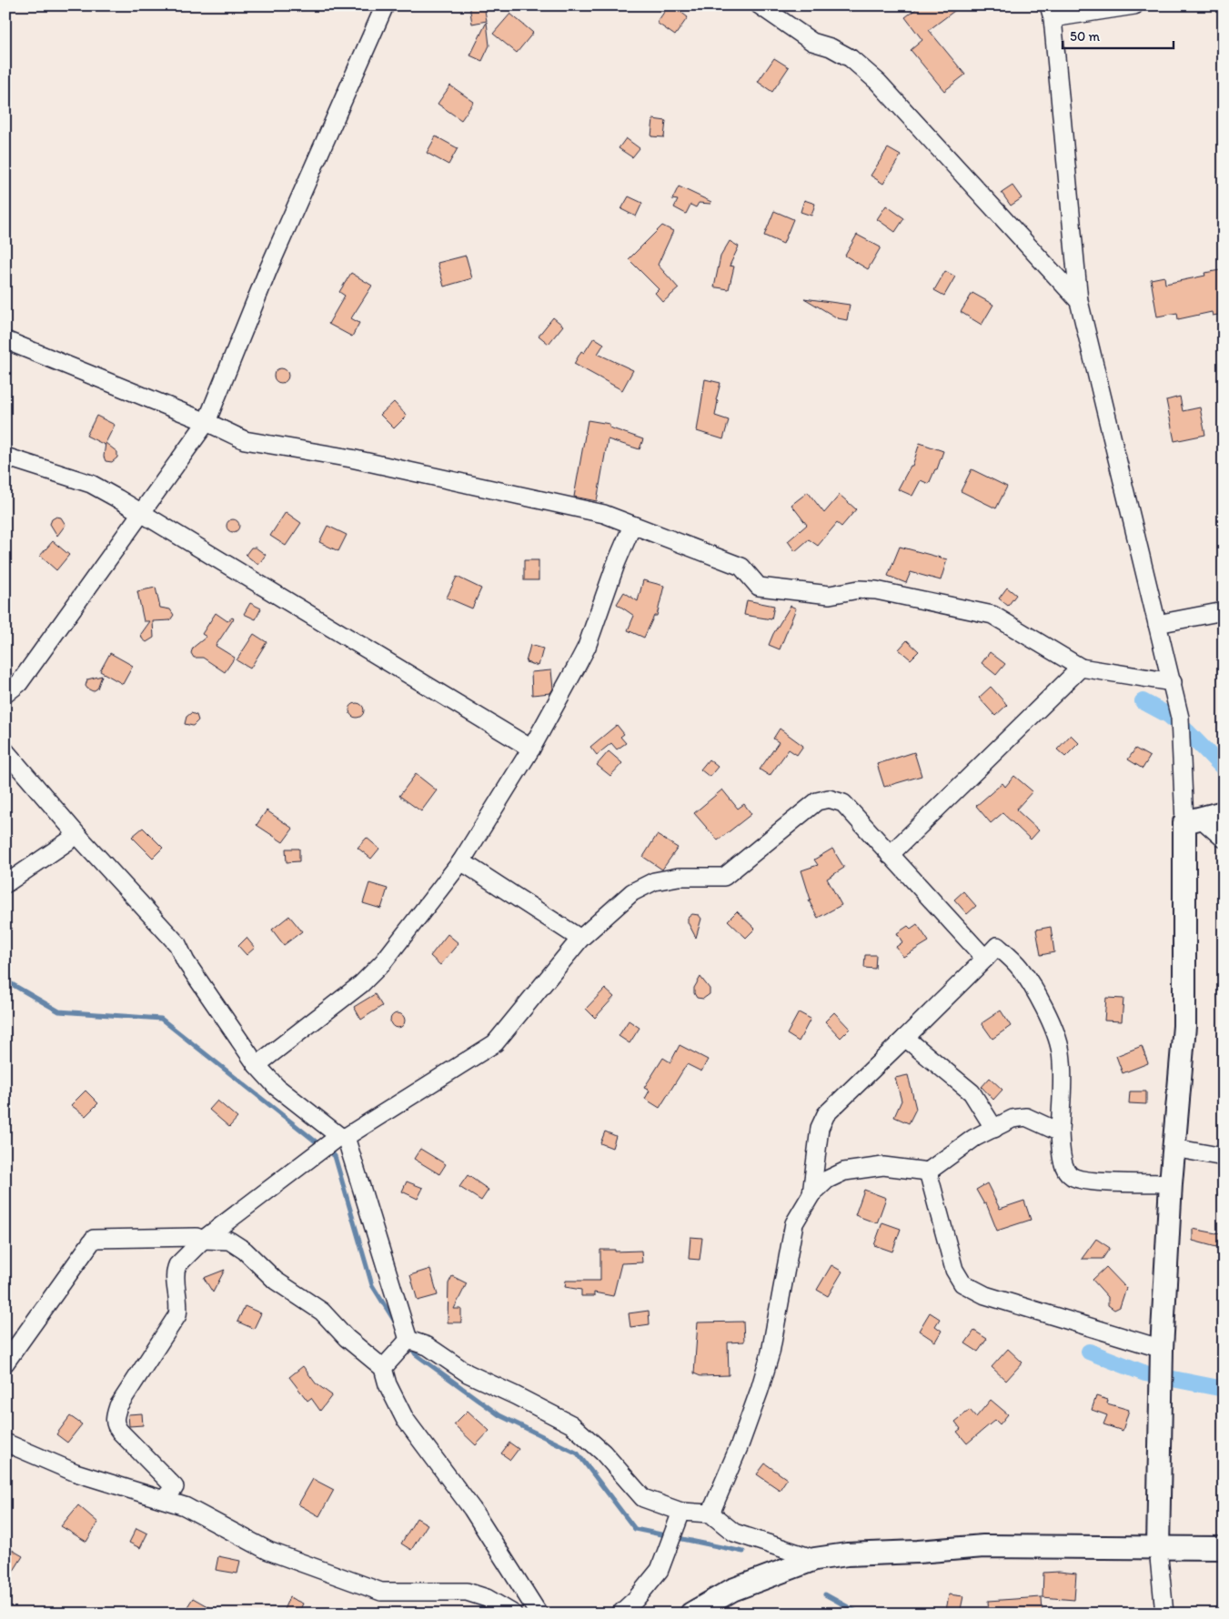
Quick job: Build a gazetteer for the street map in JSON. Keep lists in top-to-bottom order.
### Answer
{
  "scale_bar": "50 m"
}
